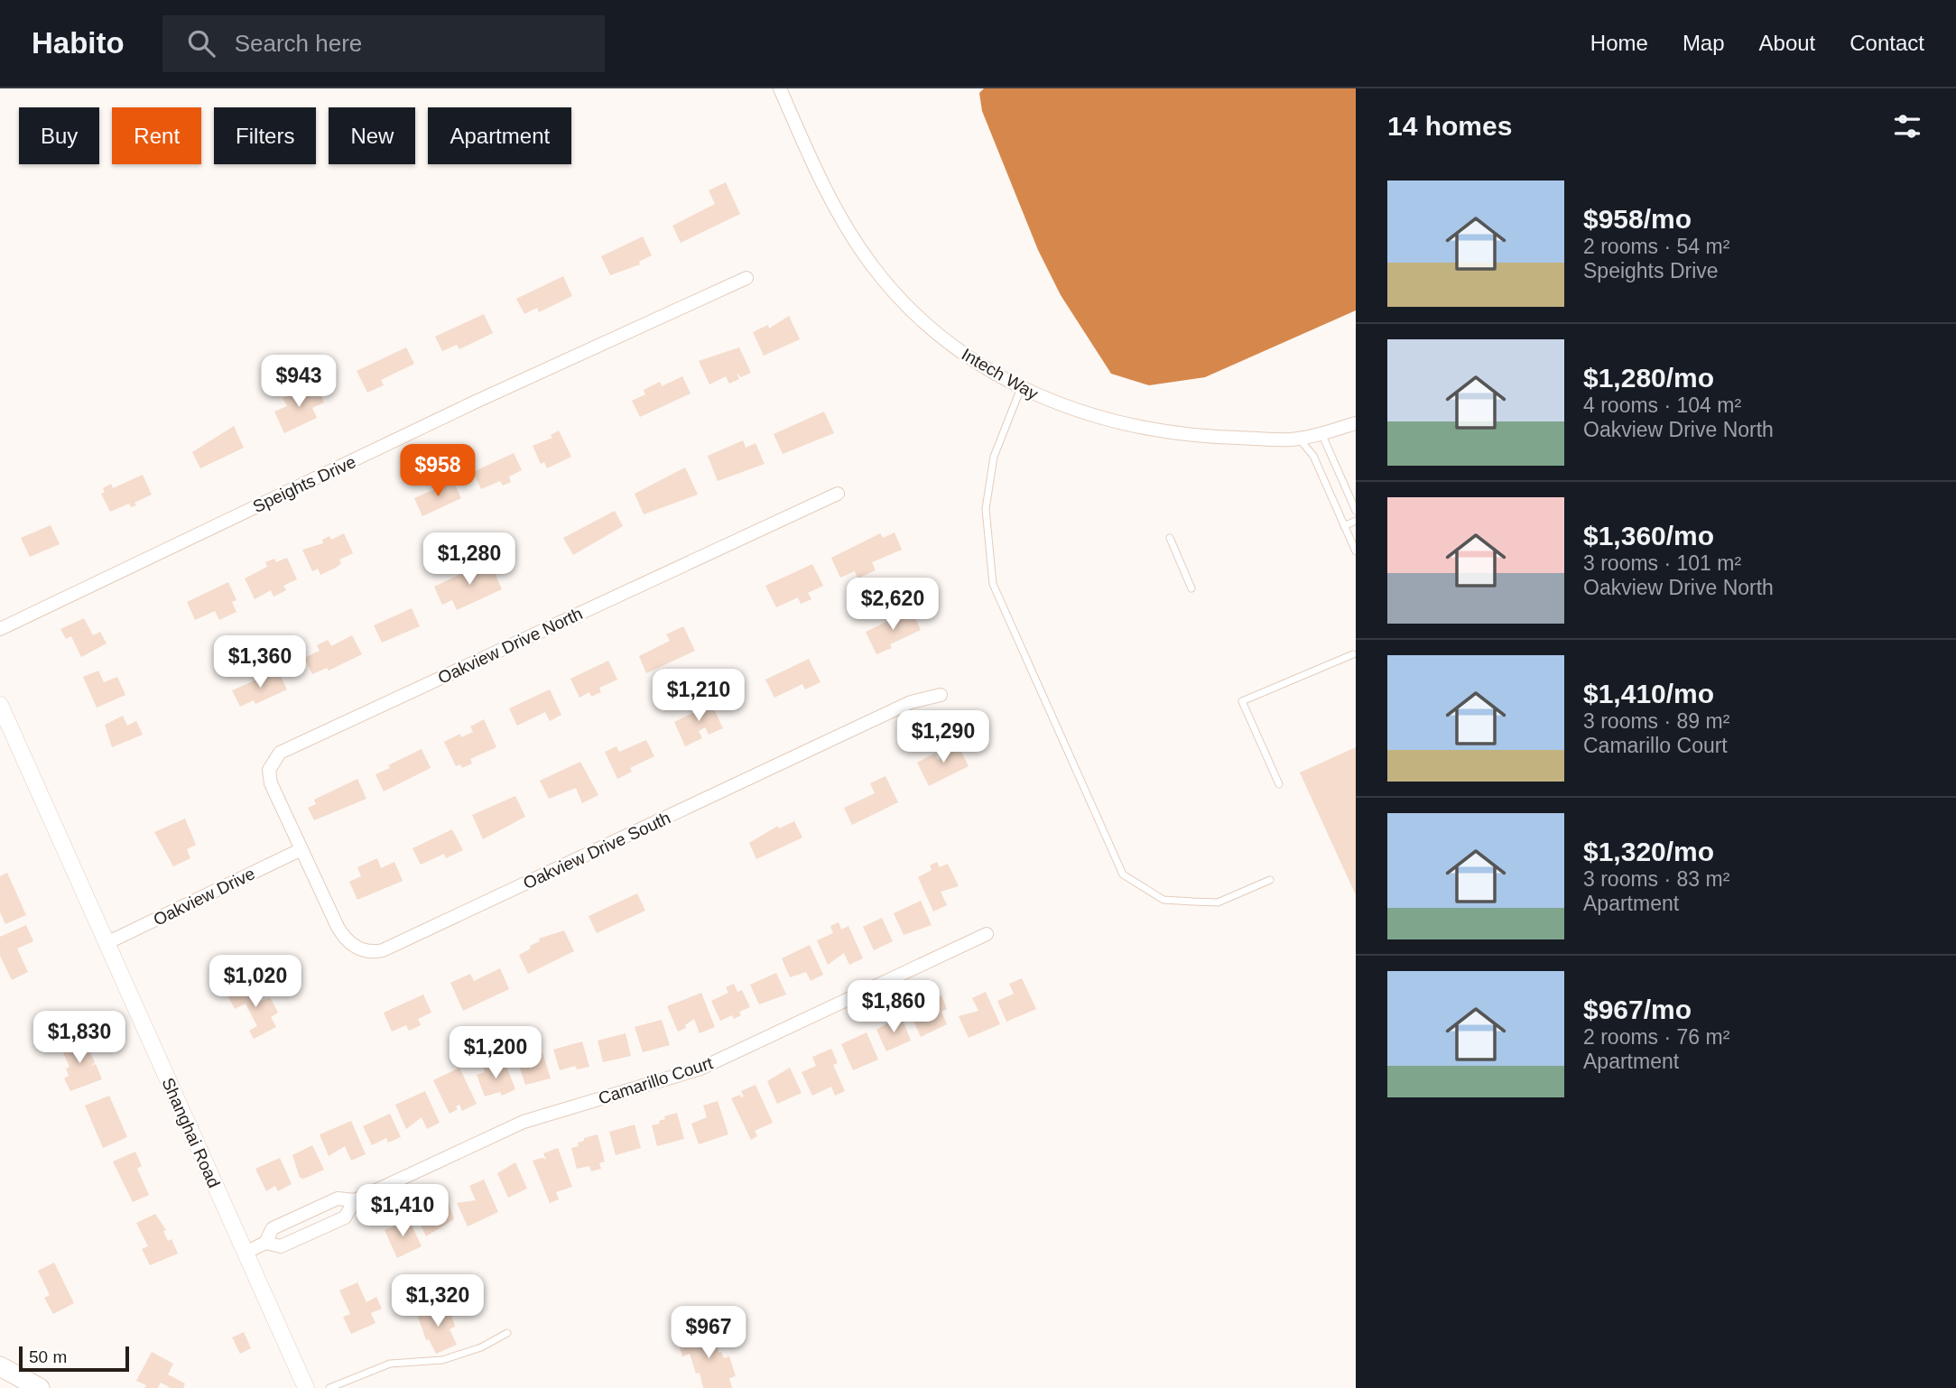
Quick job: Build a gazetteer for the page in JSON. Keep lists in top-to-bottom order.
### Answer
{
  "streets": {
    "street": [
      "Intech Way",
      "Speights Drive",
      "Oakview Drive North",
      "Oakview Drive South",
      "Oakview Drive",
      "Camarillo Court",
      "Shanghai Road"
    ]
  },
  "crossings": [
    ["Oakview Drive North", "Oakview Drive South"],
    ["Oakview Drive North", "Oakview Drive"],
    ["Oakview Drive South", "Oakview Drive"],
    ["Oakview Drive", "Shanghai Road"],
    ["Camarillo Court", "Shanghai Road"]
  ],
  "scale_bar": "50 m",
  "page": {
    "header": "Habito",
    "search": "Search here",
    "nav": [
      "Home",
      "Map",
      "About",
      "Contact"
    ],
    "heading": "14 homes",
    "chip": [
      "Buy",
      "Rent",
      "Filters",
      "New",
      "Apartment"
    ],
    "list": [
      {
        "name": "$958/mo",
        "note": "2 rooms · 54 m² · Speights Drive"
      },
      {
        "name": "$1,280/mo",
        "note": "4 rooms · 104 m² · Oakview Drive North"
      },
      {
        "name": "$1,360/mo",
        "note": "3 rooms · 101 m² · Oakview Drive North"
      },
      {
        "name": "$1,410/mo",
        "note": "3 rooms · 89 m² · Camarillo Court"
      },
      {
        "name": "$1,320/mo",
        "note": "3 rooms · 83 m² · Apartment"
      },
      {
        "name": "$967/mo",
        "note": "2 rooms · 76 m² · Apartment"
      }
    ],
    "price": [
      "$943",
      "$958",
      "$1,280",
      "$2,620",
      "$1,360",
      "$1,210",
      "$1,290",
      "$1,020",
      "$1,860",
      "$1,830",
      "$1,200",
      "$1,410",
      "$1,320",
      "$967"
    ],
    "scale": "50 m"
  }
}
